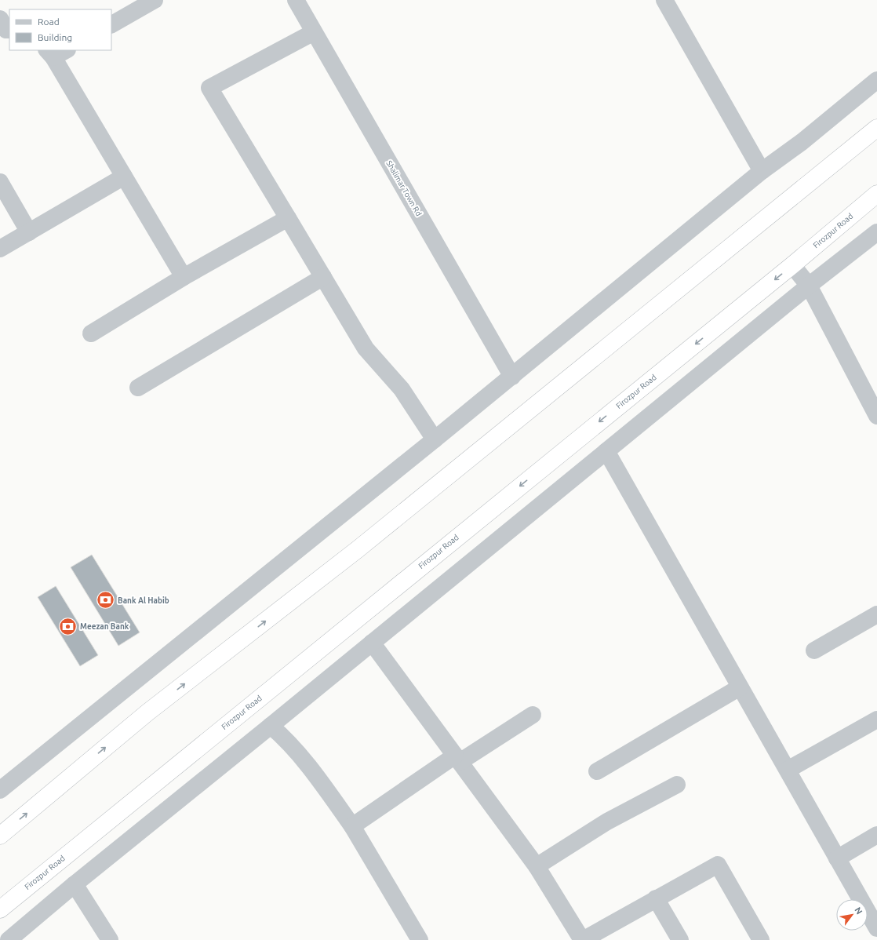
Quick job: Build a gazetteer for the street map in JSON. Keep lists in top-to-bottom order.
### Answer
{
  "streets": {
    "highway": ["Firozpur Road"],
    "street": ["Shalimar Town Rd"]
  },
  "places": {
    "bank": ["Bank Al Habib", "Meezan Bank"]
  },
  "legend": ["Road", "Building"],
  "north": "top right"
}
